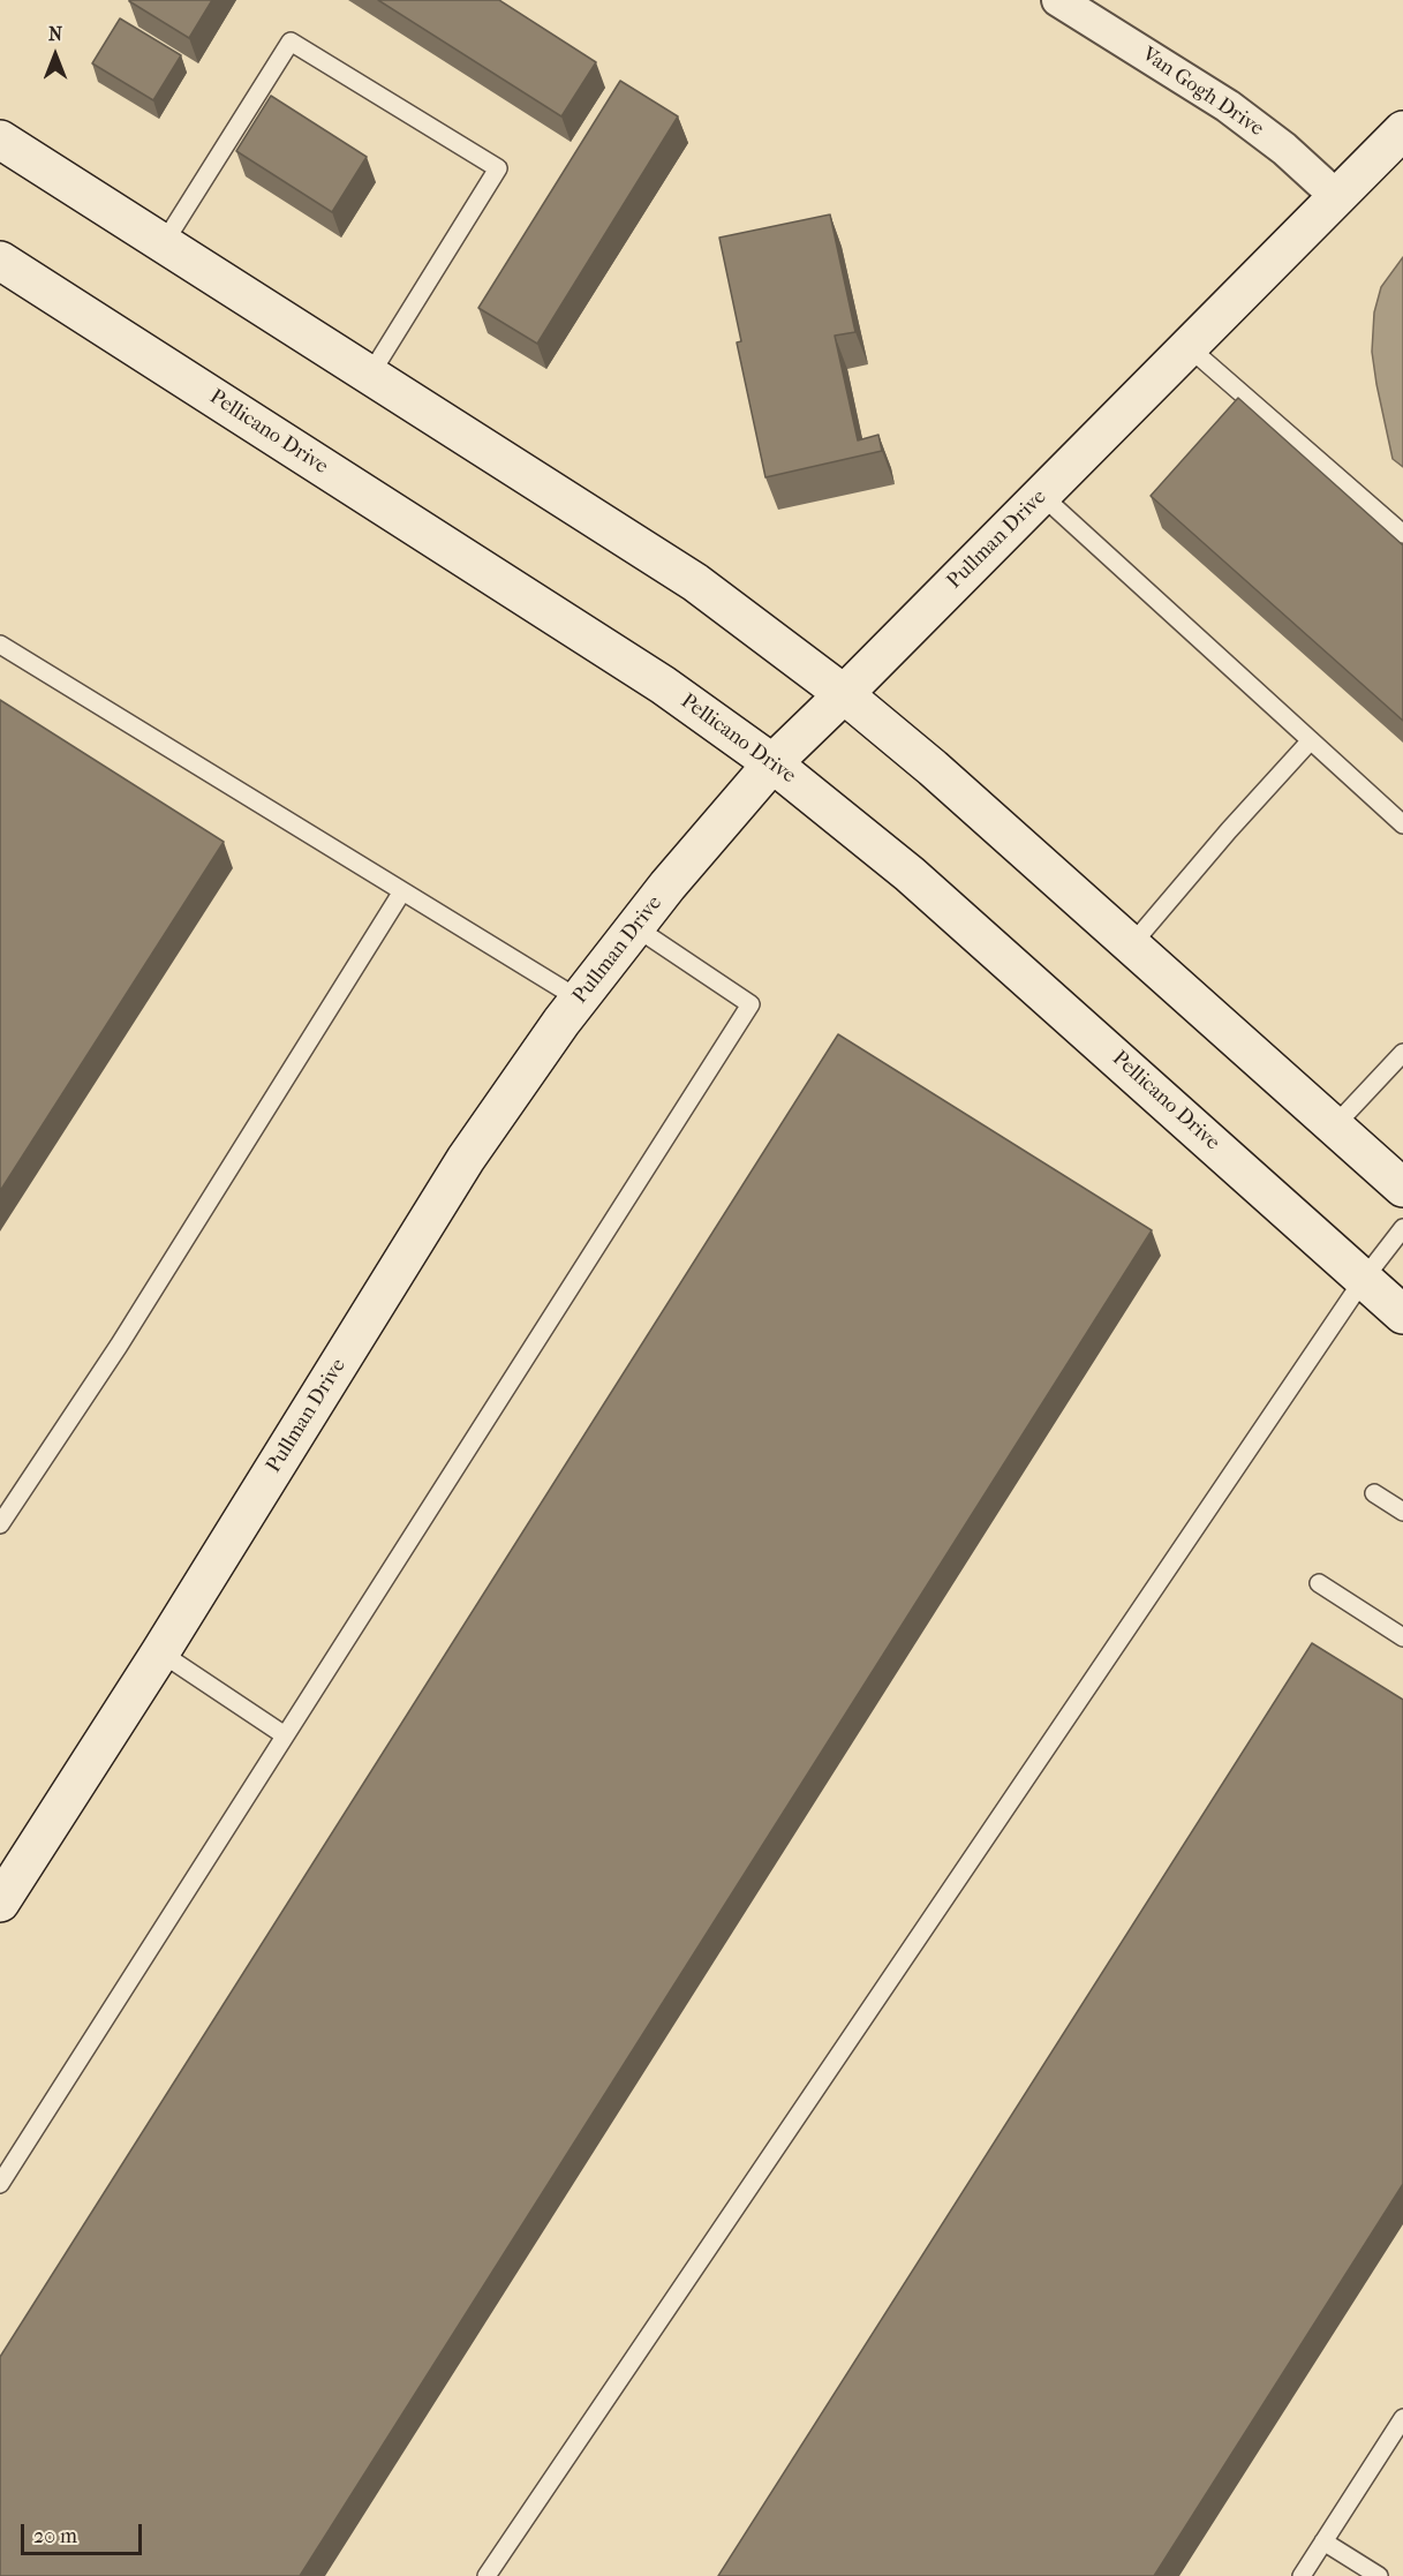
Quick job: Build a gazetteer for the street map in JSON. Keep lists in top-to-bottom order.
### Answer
{
  "streets": {
    "main road": ["Pellicano Drive", "Pullman Drive"],
    "street": ["Van Gogh Drive"]
  },
  "crossings": [
    ["Van Gogh Drive", "Pullman Drive"],
    ["Pellicano Drive", "Pullman Drive"]
  ],
  "scale_bar": "20 m",
  "north": "top"
}
